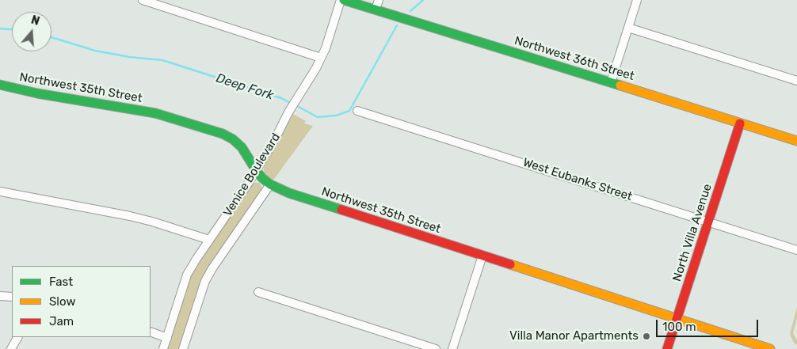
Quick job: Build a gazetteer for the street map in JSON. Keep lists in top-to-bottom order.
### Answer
{
  "streets": {
    "street": [
      "Northwest 36th Street",
      "Northwest 35th Street",
      "Venice Boulevard",
      "West Eubanks Street",
      "North Villa Avenue"
    ]
  },
  "crossings": [
    ["Northwest 36th Street", "North Villa Avenue"],
    ["Northwest 35th Street", "Venice Boulevard"],
    ["Northwest 35th Street", "North Villa Avenue"],
    ["West Eubanks Street", "North Villa Avenue"]
  ],
  "water": ["Deep Fork"],
  "places": ["Villa Manor Apartments"],
  "legend": ["Fast", "Slow", "Jam"],
  "scale_bar": "100 m",
  "north": "top"
}
